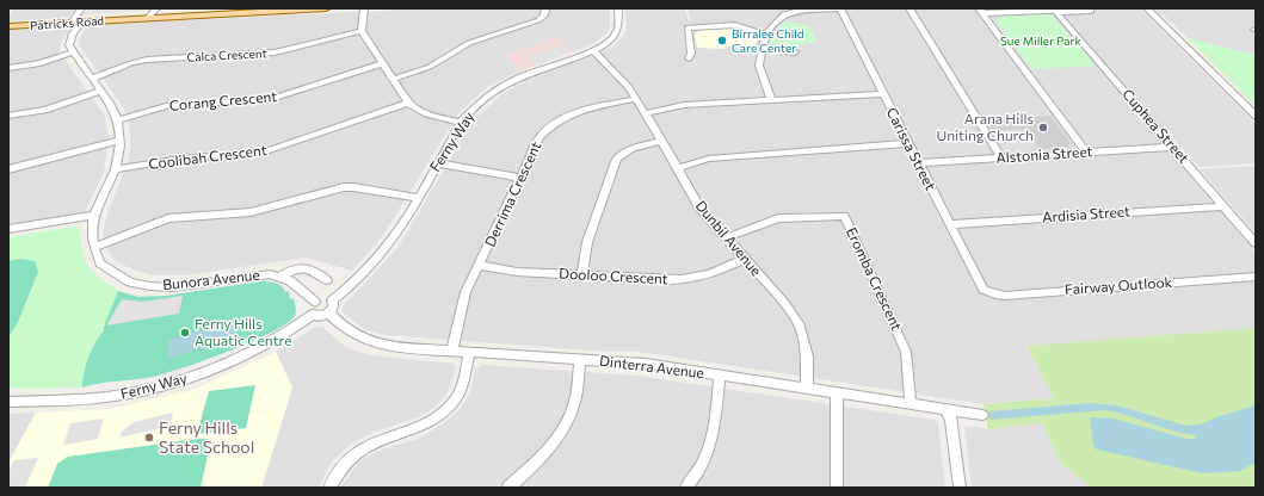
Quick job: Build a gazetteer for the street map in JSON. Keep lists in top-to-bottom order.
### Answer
{
  "streets": {
    "main road": ["Patricks Road"],
    "street": [
      "Calca Crescent",
      "Corang Crescent",
      "Cuphea Street",
      "Ferny Way",
      "Carissa Street",
      "Alstonia Street",
      "Coolibah Crescent",
      "Derrima Crescent",
      "Ardisia Street",
      "Dunbil Avenue",
      "Dooloo Crescent",
      "Eromba Crescent",
      "Bunora Avenue",
      "Fairway Outlook",
      "Dinterra Avenue"
    ]
  },
  "crossings": [
    ["Calca Crescent", "Bunora Avenue"],
    ["Corang Crescent", "Bunora Avenue"],
    ["Cuphea Street", "Alstonia Street"],
    ["Cuphea Street", "Ardisia Street"],
    ["Ferny Way", "Dunbil Avenue"],
    ["Ferny Way", "Bunora Avenue"],
    ["Ferny Way", "Dinterra Avenue"],
    ["Carissa Street", "Alstonia Street"],
    ["Carissa Street", "Ardisia Street"],
    ["Carissa Street", "Fairway Outlook"],
    ["Coolibah Crescent", "Bunora Avenue"],
    ["Derrima Crescent", "Dunbil Avenue"],
    ["Derrima Crescent", "Dooloo Crescent"],
    ["Derrima Crescent", "Dinterra Avenue"],
    ["Dunbil Avenue", "Dooloo Crescent"],
    ["Dunbil Avenue", "Eromba Crescent"],
    ["Dunbil Avenue", "Dinterra Avenue"],
    ["Eromba Crescent", "Dinterra Avenue"],
    ["Bunora Avenue", "Dinterra Avenue"]
  ],
  "parks": ["Sue Miller Park"],
  "places": [
    "Birralee Child Care Center",
    "Arana Hills Uniting Church",
    "Ferny Hills Aquatic Centre",
    "Ferny Hills State School"
  ]
}
